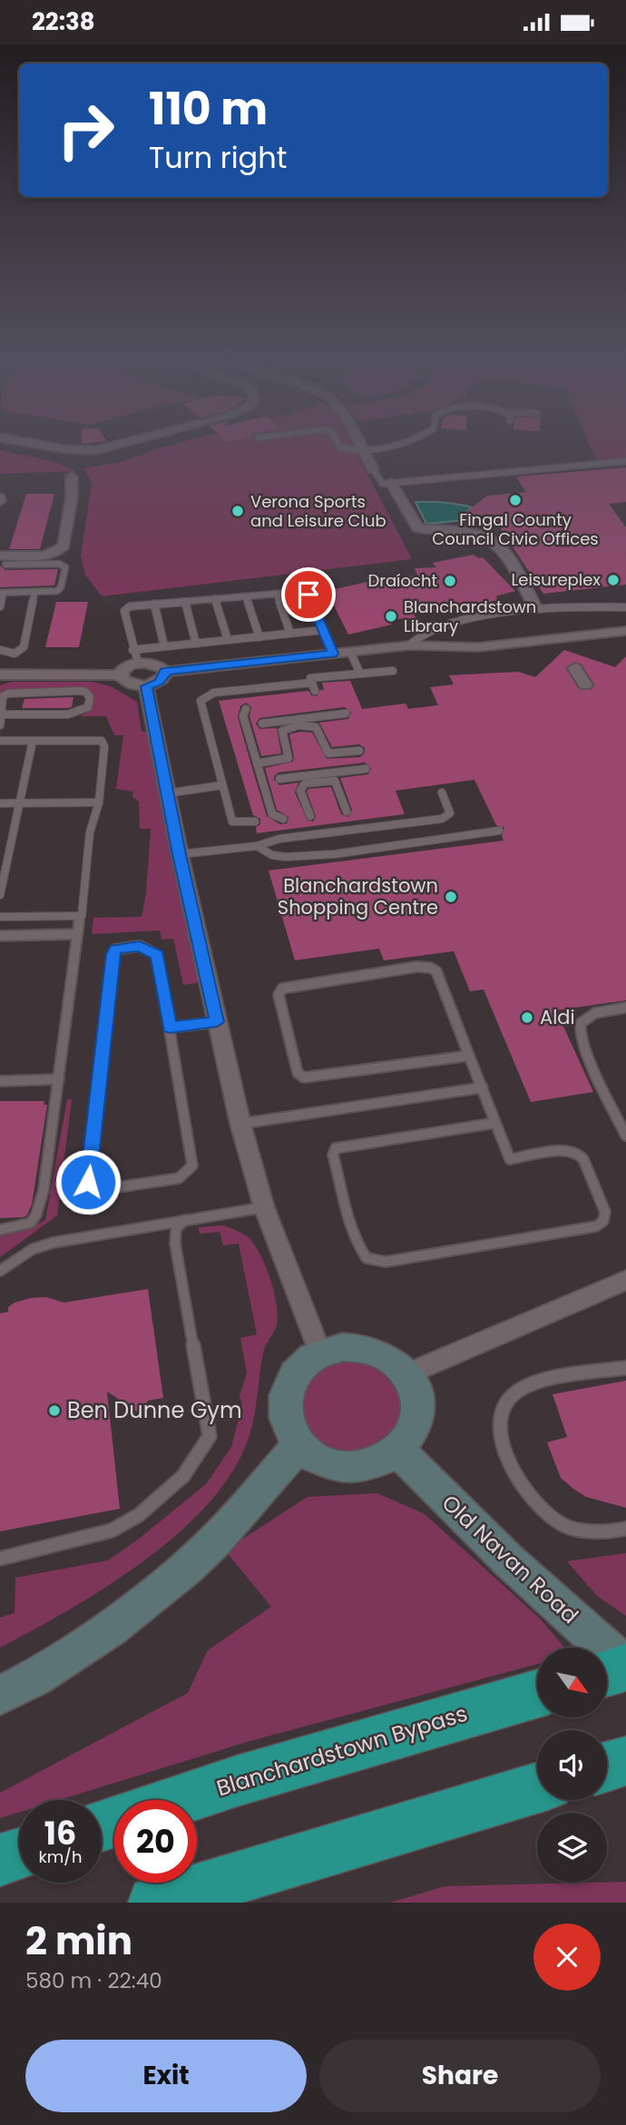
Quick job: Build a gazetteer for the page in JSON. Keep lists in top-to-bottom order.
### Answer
{
  "streets": {
    "highway": ["Blanchardstown Bypass"],
    "street": ["Old Navan Road"]
  },
  "places": [
    "Fingal County Council Civic Offices",
    "Verona Sports and Leisure Club",
    "Leisureplex",
    "Draíocht",
    "Blanchardstown Library",
    "Blanchardstown Shopping Centre",
    "Aldi",
    "Ben Dunne Gym"
  ],
  "north": "bottom right",
  "page": {
    "status": "22:38",
    "turn": ["110 m", "Turn right"],
    "speed": "16 km/h",
    "limit": "20",
    "heading": ["2 min", "580 m · 22:40"],
    "buttons": ["Exit", "Share"]
  }
}
